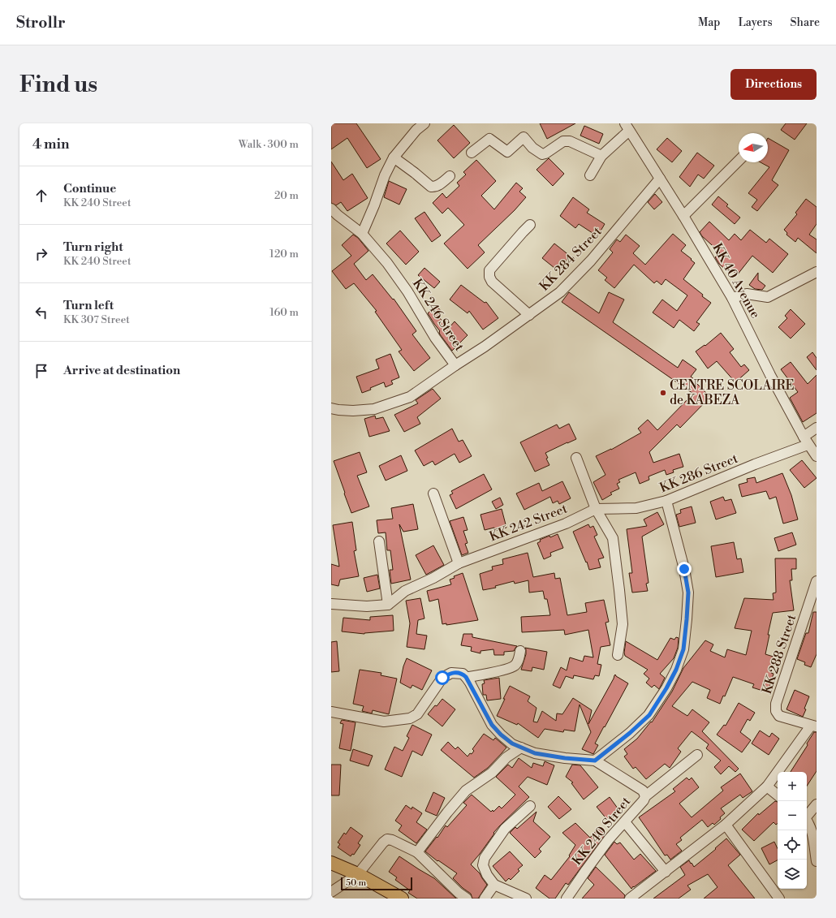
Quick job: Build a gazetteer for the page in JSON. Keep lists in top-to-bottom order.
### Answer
{
  "streets": {
    "street": [
      "KK 284 Street",
      "KK 40 Avenue",
      "KK 246 Street",
      "KK 286 Street",
      "KK 242 Street",
      "KK 288 Street",
      "KK 240 Street"
    ]
  },
  "crossings": [
    ["KK 284 Street", "KK 40 Avenue"],
    ["KK 284 Street", "KK 246 Street"],
    ["KK 40 Avenue", "KK 286 Street"],
    ["KK 286 Street", "KK 242 Street"]
  ],
  "places": ["CENTRE SCOLAIRE de KABEZA"],
  "scale_bar": "50 m",
  "north": "left",
  "page": {
    "header": "Strollr",
    "nav": ["Map", "Layers", "Share"],
    "buttons": "Directions",
    "title": "Find us",
    "heading": ["4 min", "Walk · 300 m"],
    "list": [
      ["Continue", "KK 240 Street", "20 m"],
      ["Turn right", "KK 240 Street", "120 m"],
      ["Turn left", "KK 307 Street", "160 m"],
      "Arrive at destination"
    ],
    "map_buttons": ["+", "−"],
    "scale": "50 m"
  }
}
